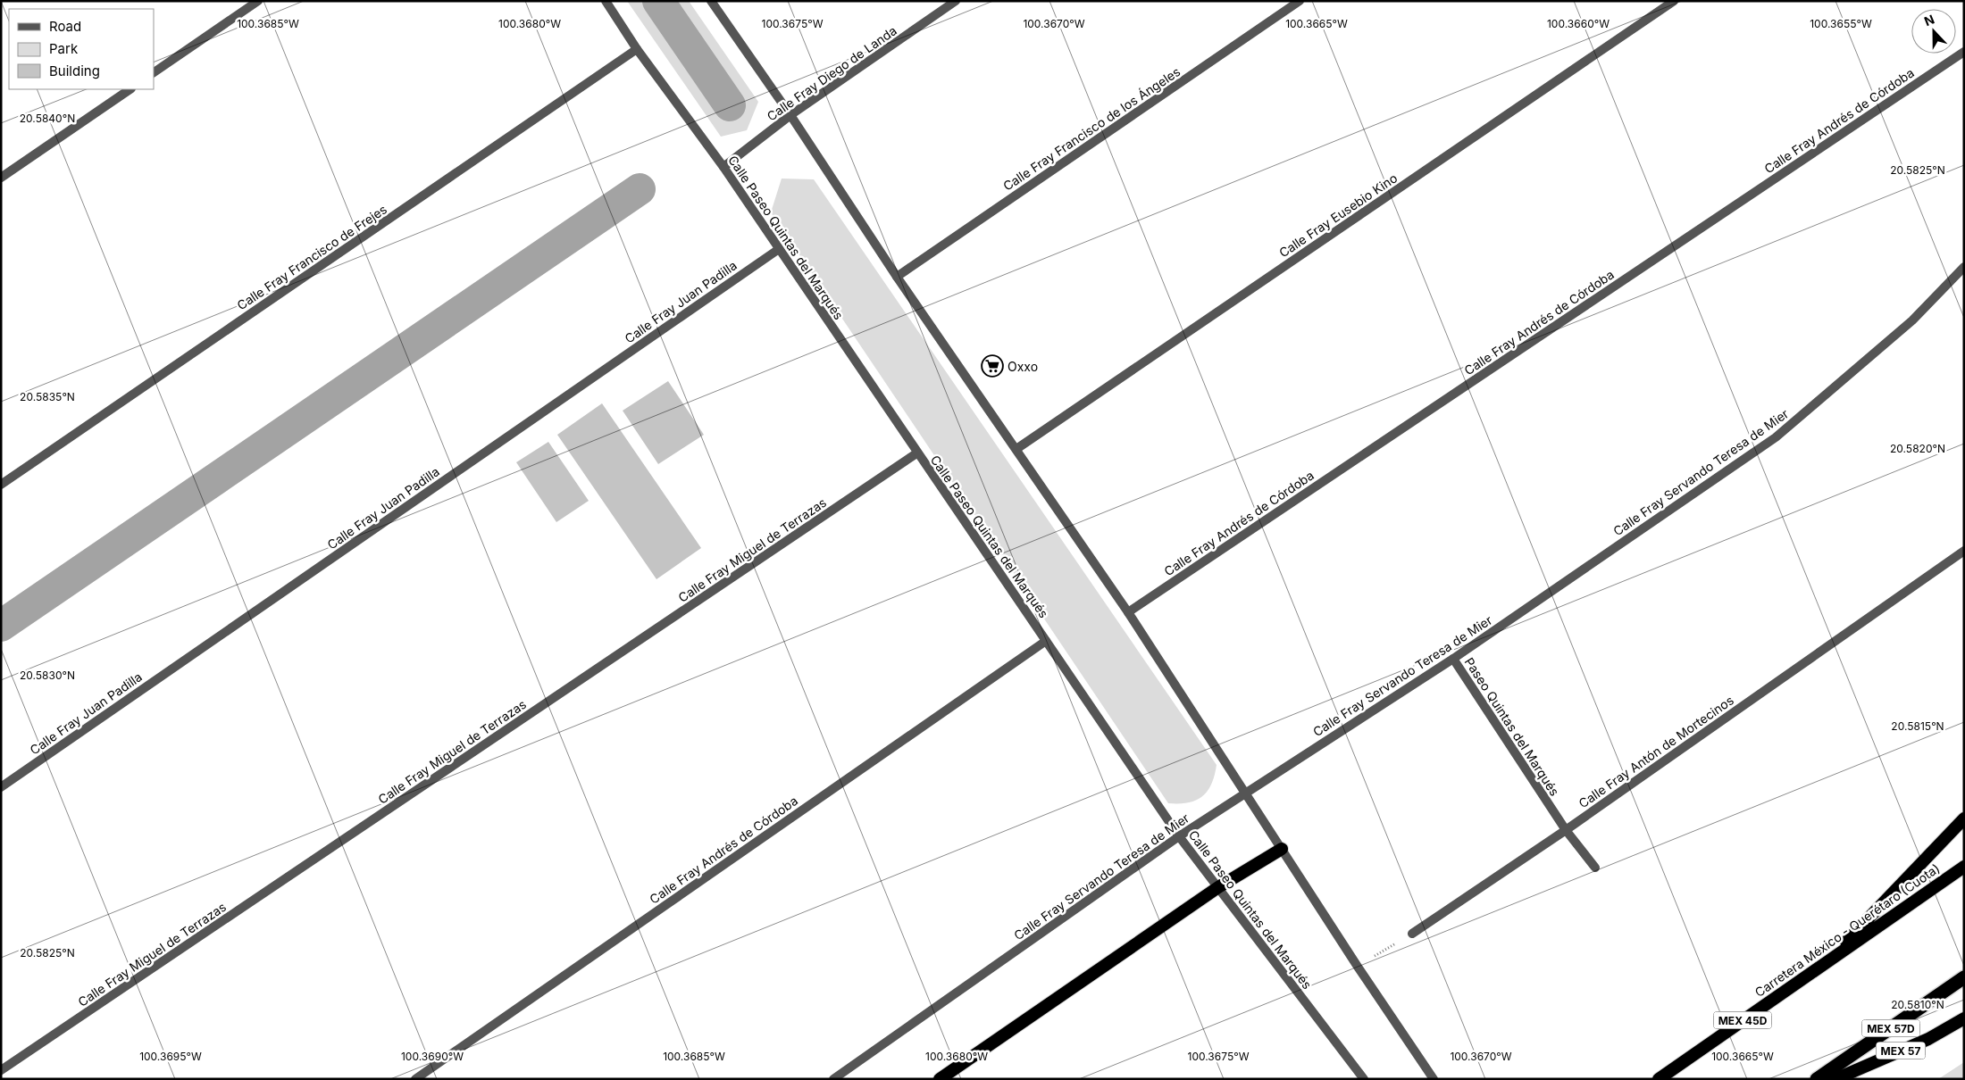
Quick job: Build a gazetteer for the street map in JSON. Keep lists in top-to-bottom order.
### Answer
{
  "streets": {
    "highway": [
      "Carretera México - Querétaro (Cuota)",
      "MEX 45D",
      "MEX 57D",
      "MEX 57"
    ],
    "street": [
      "Calle Fray Diego de Landa",
      "Calle Fray Andrés de Córdoba",
      "Calle Fray Francisco de los Ángeles",
      "Calle Fray Eusebio Kino",
      "Calle Paseo Quintas del Marqués",
      "Calle Fray Francisco de Frejes",
      "Calle Fray Juan Padilla",
      "Calle Fray Servando Teresa de Mier",
      "Calle Fray Miguel de Terrazas",
      "Paseo Quintas del Marqués",
      "Calle Fray Antón de Mortecinos"
    ]
  },
  "crossings": [
    ["Calle Fray Diego de Landa", "Calle Paseo Quintas del Marqués"],
    ["Calle Fray Andrés de Córdoba", "Calle Paseo Quintas del Marqués"],
    ["Calle Paseo Quintas del Marqués", "Calle Fray Francisco de Frejes"],
    ["Calle Paseo Quintas del Marqués", "Calle Fray Juan Padilla"],
    ["Calle Paseo Quintas del Marqués", "Calle Fray Servando Teresa de Mier"],
    ["Calle Paseo Quintas del Marqués", "Calle Fray Miguel de Terrazas"],
    ["Calle Fray Servando Teresa de Mier", "Paseo Quintas del Marqués"],
    ["Paseo Quintas del Marqués", "Calle Fray Antón de Mortecinos"]
  ],
  "places": {
    "supermarket": ["Oxxo"]
  },
  "legend": ["Road", "Park", "Building"],
  "north": "top",
  "coordinates": [
    "100.3685°W",
    "100.3680°W",
    "100.3675°W",
    "100.3670°W",
    "100.3665°W",
    "100.3660°W",
    "100.3655°W",
    "20.5840°N",
    "20.5825°N",
    "20.5835°N",
    "20.5820°N",
    "20.5830°N",
    "20.5815°N",
    "20.5810°N",
    "100.3695°W",
    "100.3690°W"
  ]
}
